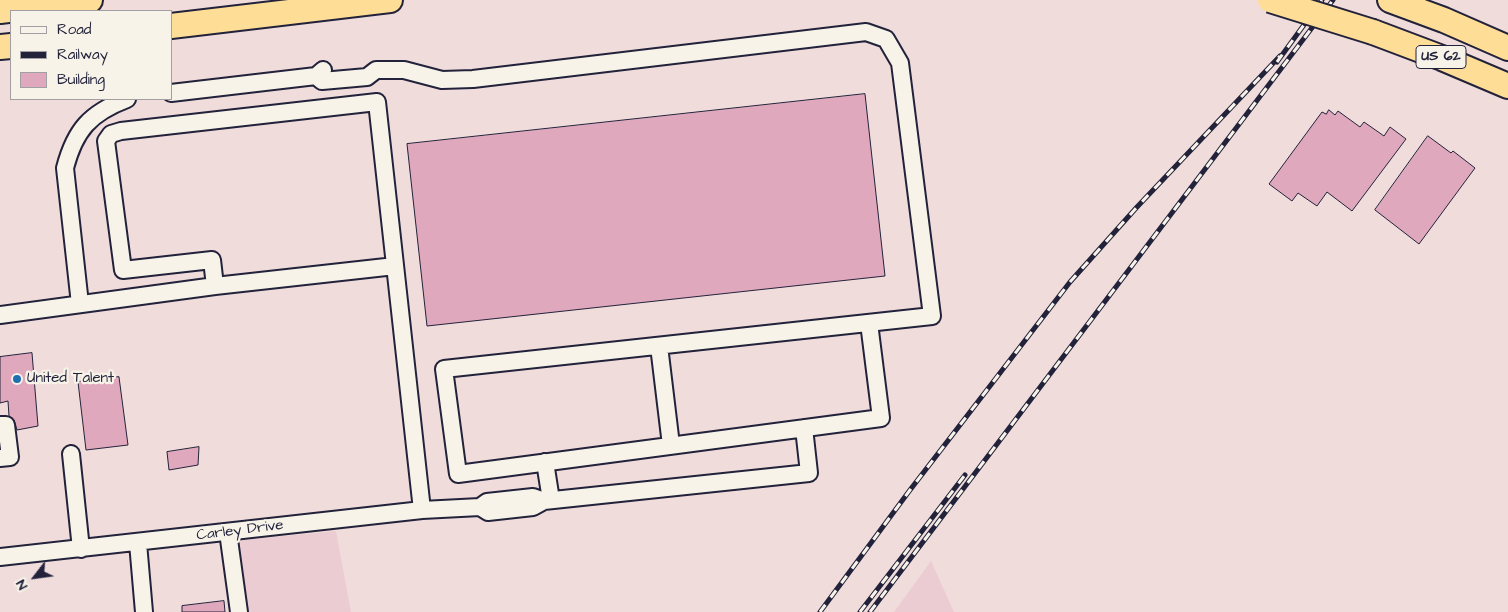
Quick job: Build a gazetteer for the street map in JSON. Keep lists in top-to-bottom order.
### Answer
{
  "streets": {
    "highway": ["US 62"],
    "street": ["Carley Drive"]
  },
  "places": ["United Talent"],
  "legend": ["Road", "Railway", "Building"],
  "north": "bottom left"
}
